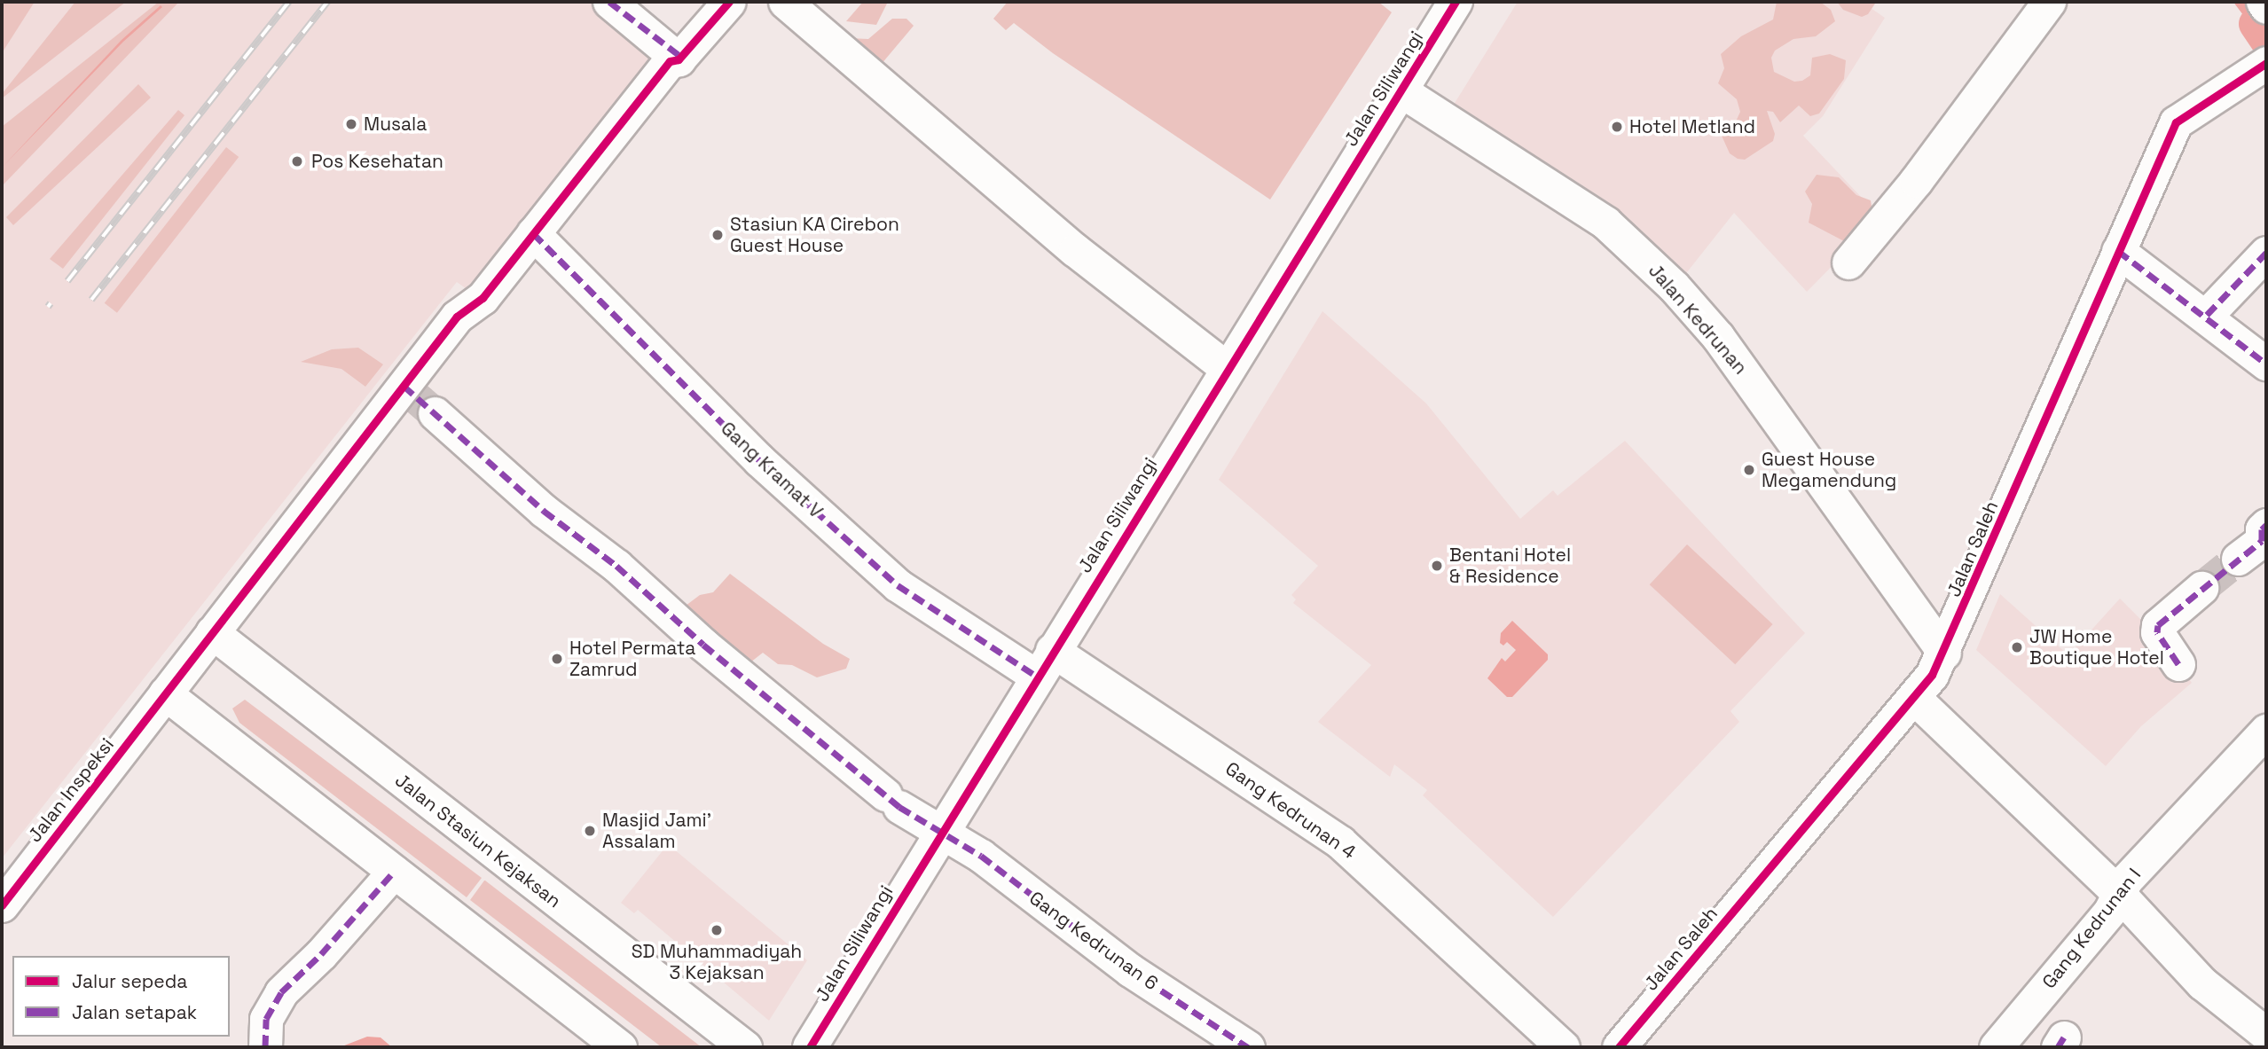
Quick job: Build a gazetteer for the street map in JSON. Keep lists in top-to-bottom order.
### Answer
{
  "streets": {
    "main road": ["Jalan Siliwangi"],
    "street": [
      "Jalan Kedrunan",
      "Gang Kramat V",
      "Jalan Saleh",
      "Jalan Inspeksi",
      "Gang Kedrunan 4",
      "Jalan Stasiun Kejaksan",
      "Gang Kedrunan I",
      "Gang Kedrunan 6"
    ]
  },
  "crossings": [
    ["Jalan Siliwangi", "Jalan Kedrunan"],
    ["Jalan Siliwangi", "Gang Kramat V"],
    ["Jalan Siliwangi", "Gang Kedrunan 4"],
    ["Jalan Siliwangi", "Gang Kedrunan 6"],
    ["Jalan Kedrunan", "Jalan Saleh"],
    ["Gang Kramat V", "Jalan Inspeksi"],
    ["Gang Kramat V", "Gang Kedrunan 4"],
    ["Jalan Inspeksi", "Jalan Stasiun Kejaksan"],
    ["Jalan Inspeksi", "Gang Kedrunan 6"]
  ],
  "places": [
    "Musala",
    "Hotel Metland",
    "Pos Kesehatan",
    "Stasiun KA Cirebon Guest House",
    "Guest House Megamendung",
    "Bentani Hotel & Residence",
    "JW Home Boutique Hotel",
    "Hotel Permata Zamrud",
    "Masjid Jami' Assalam",
    "SD Muhammadiyah 3 Kejaksan"
  ],
  "legend": ["Jalur sepeda", "Jalan setapak"]
}
